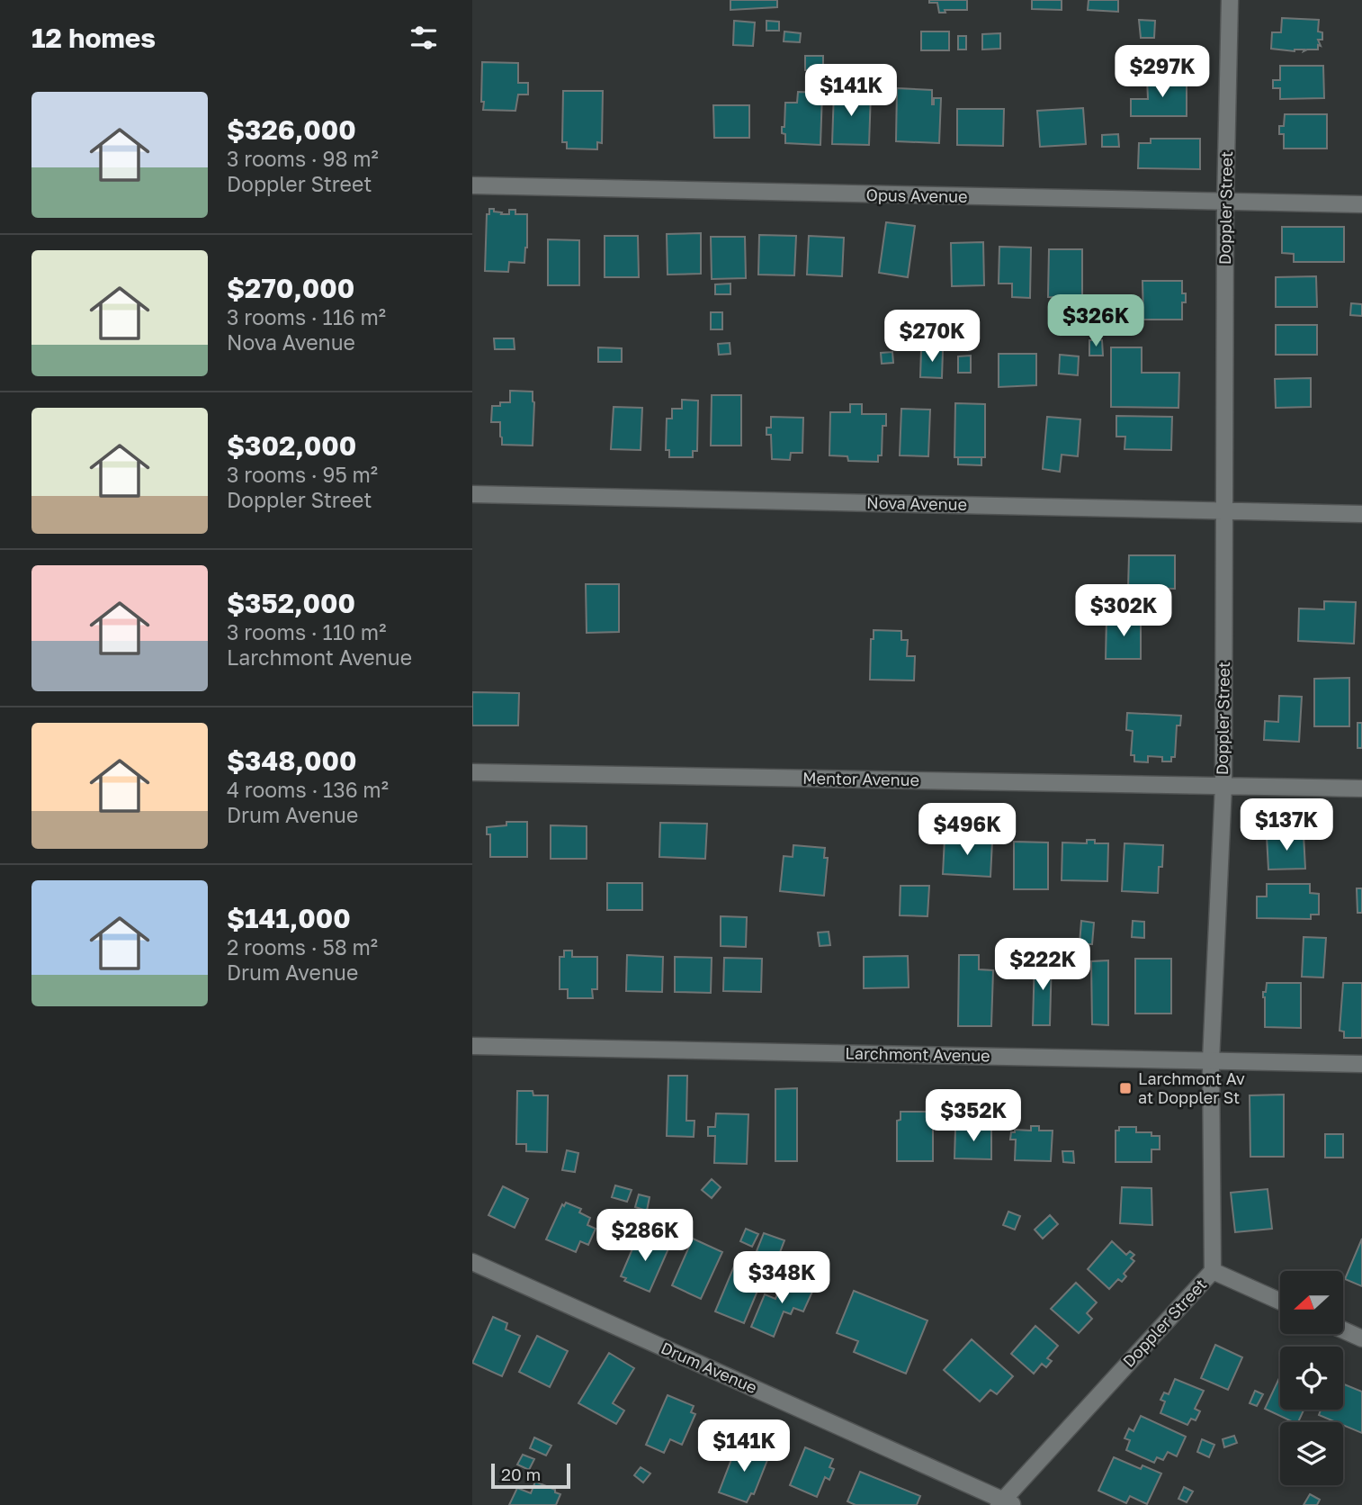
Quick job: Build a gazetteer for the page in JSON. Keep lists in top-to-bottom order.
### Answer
{
  "streets": {
    "street": [
      "Opus Avenue",
      "Doppler Street",
      "Nova Avenue",
      "Mentor Avenue",
      "Larchmont Avenue",
      "Drum Avenue"
    ]
  },
  "crossings": [
    ["Opus Avenue", "Doppler Street"],
    ["Doppler Street", "Nova Avenue"],
    ["Doppler Street", "Mentor Avenue"],
    ["Doppler Street", "Larchmont Avenue"],
    ["Doppler Street", "Drum Avenue"]
  ],
  "places": {
    "transit": ["Larchmont Av at Doppler St"]
  },
  "scale_bar": "20 m",
  "north": "left",
  "page": {
    "heading": "12 homes",
    "price": [
      "$297K",
      "$141K",
      "$326K",
      "$270K",
      "$302K",
      "$137K",
      "$496K",
      "$222K",
      "$352K",
      "$286K",
      "$348K",
      "$141K"
    ],
    "list": [
      {
        "name": "$326,000",
        "note": "3 rooms · 98 m² · Doppler Street"
      },
      {
        "name": "$270,000",
        "note": "3 rooms · 116 m² · Nova Avenue"
      },
      {
        "name": "$302,000",
        "note": "3 rooms · 95 m² · Doppler Street"
      },
      {
        "name": "$352,000",
        "note": "3 rooms · 110 m² · Larchmont Avenue"
      },
      {
        "name": "$348,000",
        "note": "4 rooms · 136 m² · Drum Avenue"
      },
      {
        "name": "$141,000",
        "note": "2 rooms · 58 m² · Drum Avenue"
      }
    ],
    "scale": "20 m"
  }
}
